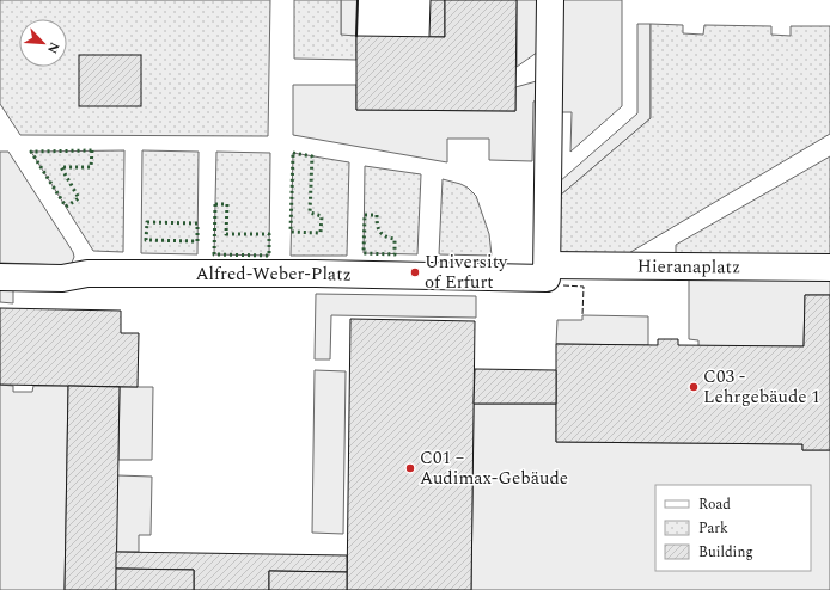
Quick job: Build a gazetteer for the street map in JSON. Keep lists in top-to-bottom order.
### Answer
{
  "streets": {
    "lane": ["Hieranaplatz", "Alfred-Weber-Platz"]
  },
  "crossings": [
    ["Hieranaplatz", "Alfred-Weber-Platz"]
  ],
  "places": ["University of Erfurt", "C03 - Lehrgebäude 1", "C01 – Audimax-Gebäude"],
  "legend": ["Road", "Park", "Building"],
  "north": "bottom right"
}
